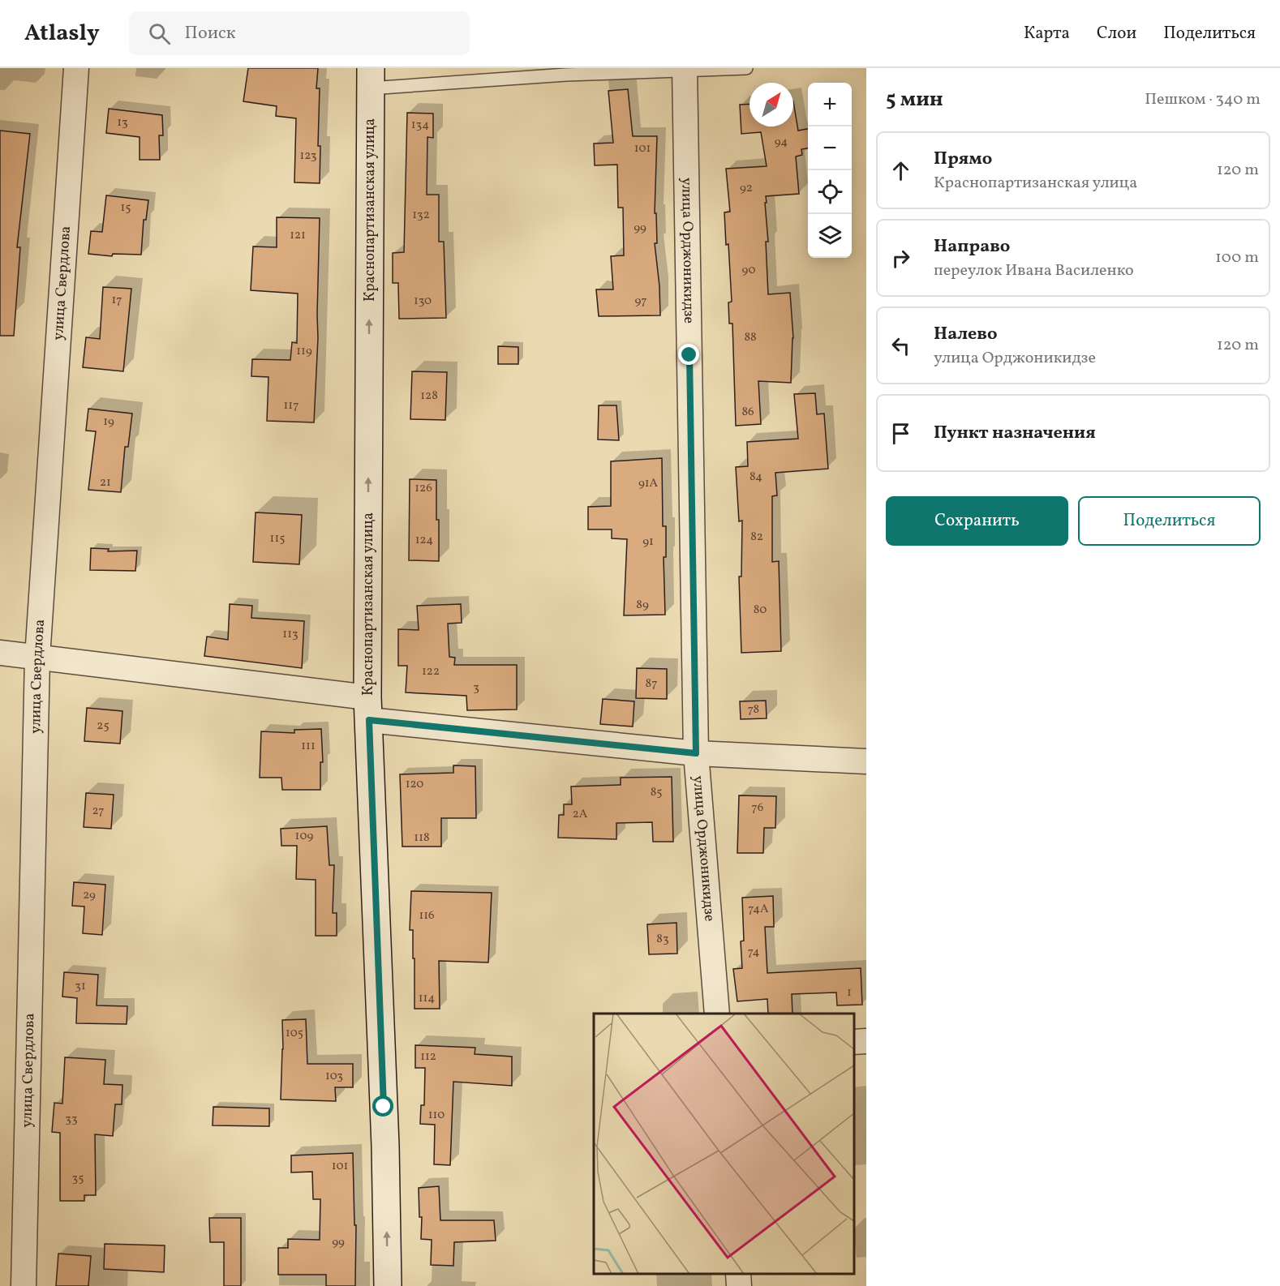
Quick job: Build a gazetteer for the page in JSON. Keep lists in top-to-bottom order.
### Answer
{
  "streets": {
    "street": ["Краснопартизанская улица", "улица Орджоникидзе", "улица Свердлова"]
  },
  "one_way": ["Краснопартизанская улица"],
  "house_numbers": [
    "13",
    "134",
    "94",
    "101",
    "123",
    "92",
    "15",
    "132",
    "99",
    "121",
    "90",
    "17",
    "130",
    "97",
    "88",
    "119",
    "128",
    "117",
    "86",
    "19",
    "84",
    "21",
    "91А",
    "126",
    "82",
    "115",
    "124",
    "91",
    "89",
    "80",
    "113",
    "122",
    "87",
    "3",
    "78",
    "25",
    "111",
    "120",
    "85",
    "76",
    "27",
    "2А",
    "109",
    "118",
    "29",
    "74А",
    "116",
    "83",
    "74",
    "31",
    "1",
    "114",
    "105",
    "112",
    "103",
    "110",
    "33",
    "101",
    "35",
    "99"
  ],
  "north": "top right",
  "page": {
    "header": "Atlasly",
    "search": "Поиск",
    "nav": ["Карта", "Слои", "Поделиться"],
    "heading": ["5 мин", "Пешком · 340 m"],
    "map_buttons": ["+", "−"],
    "list": [
      ["Прямо", "Краснопартизанская улица", "120 m"],
      ["Направо", "переулок Ивана Василенко", "100 m"],
      ["Налево", "улица Орджоникидзе", "120 m"],
      "Пункт назначения"
    ],
    "buttons": ["Сохранить", "Поделиться"]
  }
}
